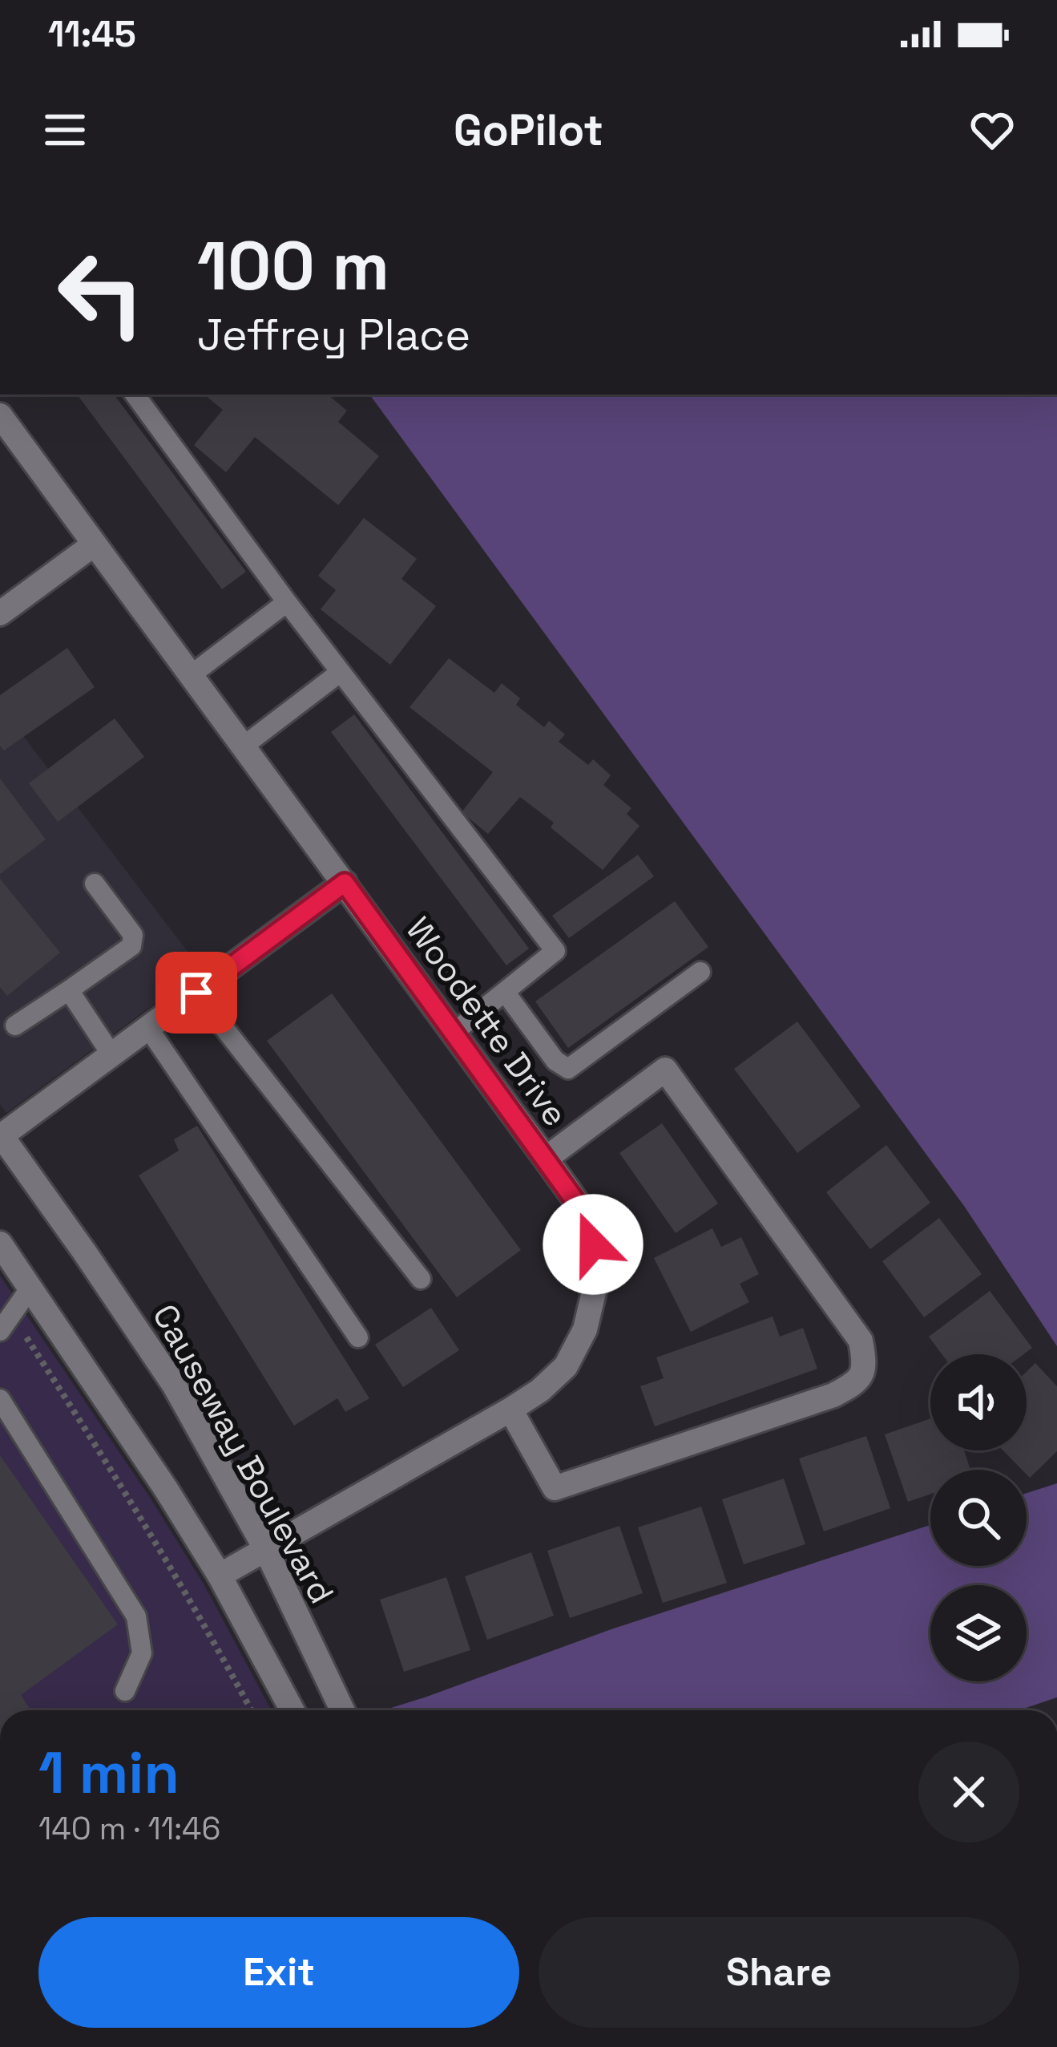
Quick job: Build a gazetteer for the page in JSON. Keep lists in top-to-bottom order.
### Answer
{
  "streets": {
    "street": ["Woodette Drive", "Causeway Boulevard"]
  },
  "crossings": [
    ["Woodette Drive", "Causeway Boulevard"]
  ],
  "page": {
    "status": "11:45",
    "header": "GoPilot",
    "turn": ["100 m", "Jeffrey Place"],
    "heading": ["1 min", "140 m · 11:46"],
    "buttons": ["Exit", "Share"]
  }
}
